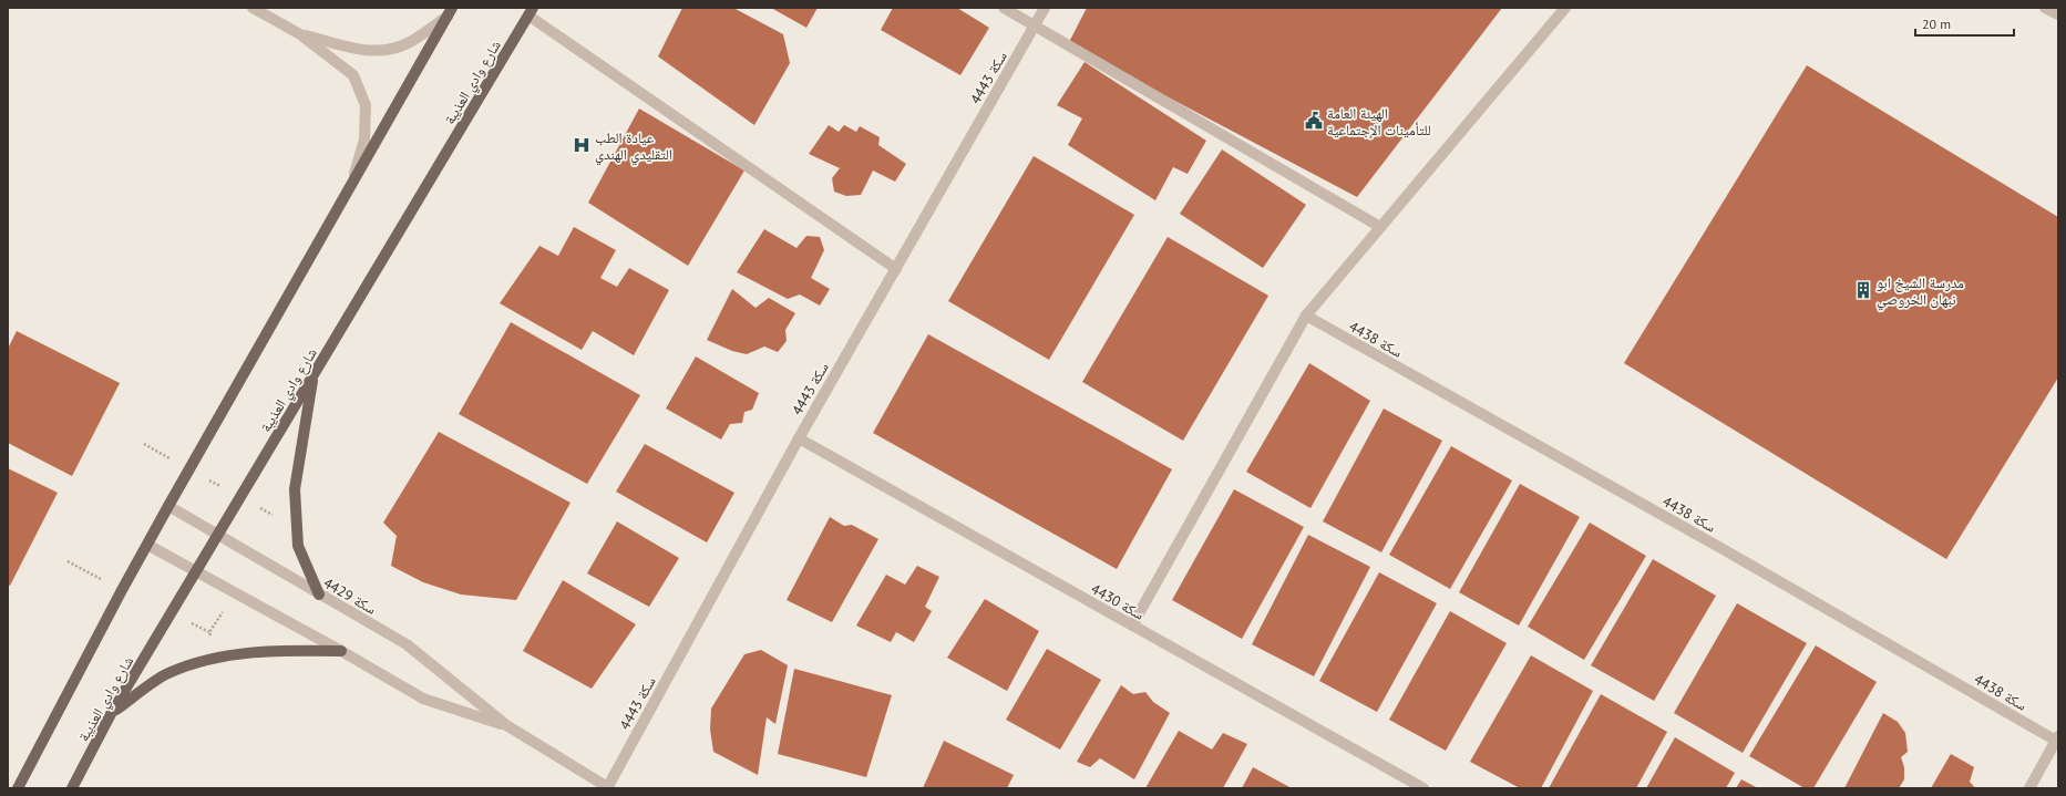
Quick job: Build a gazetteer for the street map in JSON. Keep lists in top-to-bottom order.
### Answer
{
  "streets": {
    "main road": ["شارع وادي العذيبة"],
    "street": [
      "سكة 4443",
      "سكة 4438",
      "سكة 4429",
      "سكة 4430"
    ]
  },
  "crossings": [
    ["سكة 4443", "سكة 4429"],
    ["سكة 4443", "سكة 4430"],
    ["شارع وادي العذيبة", "سكة 4429"]
  ],
  "places": {
    "public building": ["الهيئة العامة للتأمينات الإجتماعية"],
    "hospital": ["عيادة الطب التقليدي الهندي"],
    "building": ["مدرسة الشيخ ابو نبهان الخروصي"]
  },
  "scale_bar": "20 m"
}
